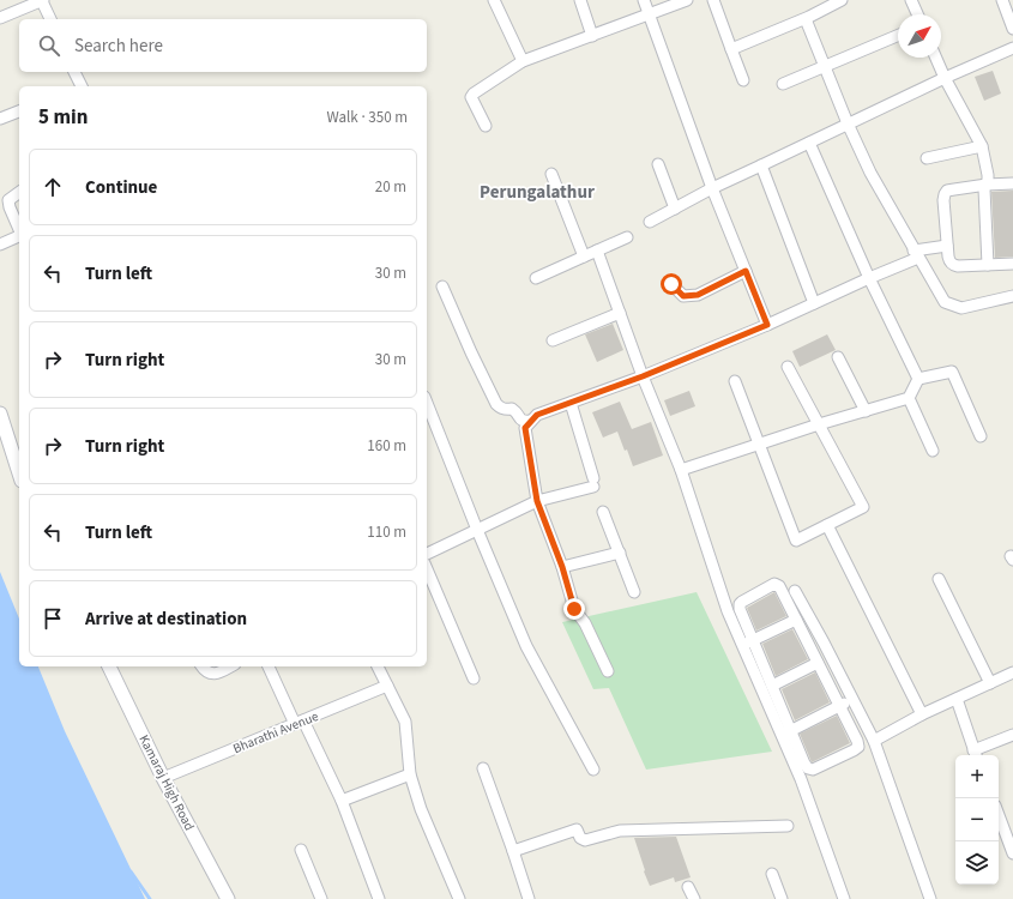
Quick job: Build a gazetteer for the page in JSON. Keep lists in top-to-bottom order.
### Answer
{
  "streets": {
    "street": ["Bharathi Avenue", "Kamaraj High Road"]
  },
  "crossings": [
    ["Bharathi Avenue", "Kamaraj High Road"]
  ],
  "districts": ["Perungalathur"],
  "north": "top right",
  "page": {
    "search": "Search here",
    "heading": ["5 min", "Walk · 350 m"],
    "list": [
      ["Continue", "20 m"],
      ["Turn left", "30 m"],
      ["Turn right", "30 m"],
      ["Turn right", "160 m"],
      ["Turn left", "110 m"],
      "Arrive at destination"
    ],
    "map_buttons": ["+", "−"]
  }
}
